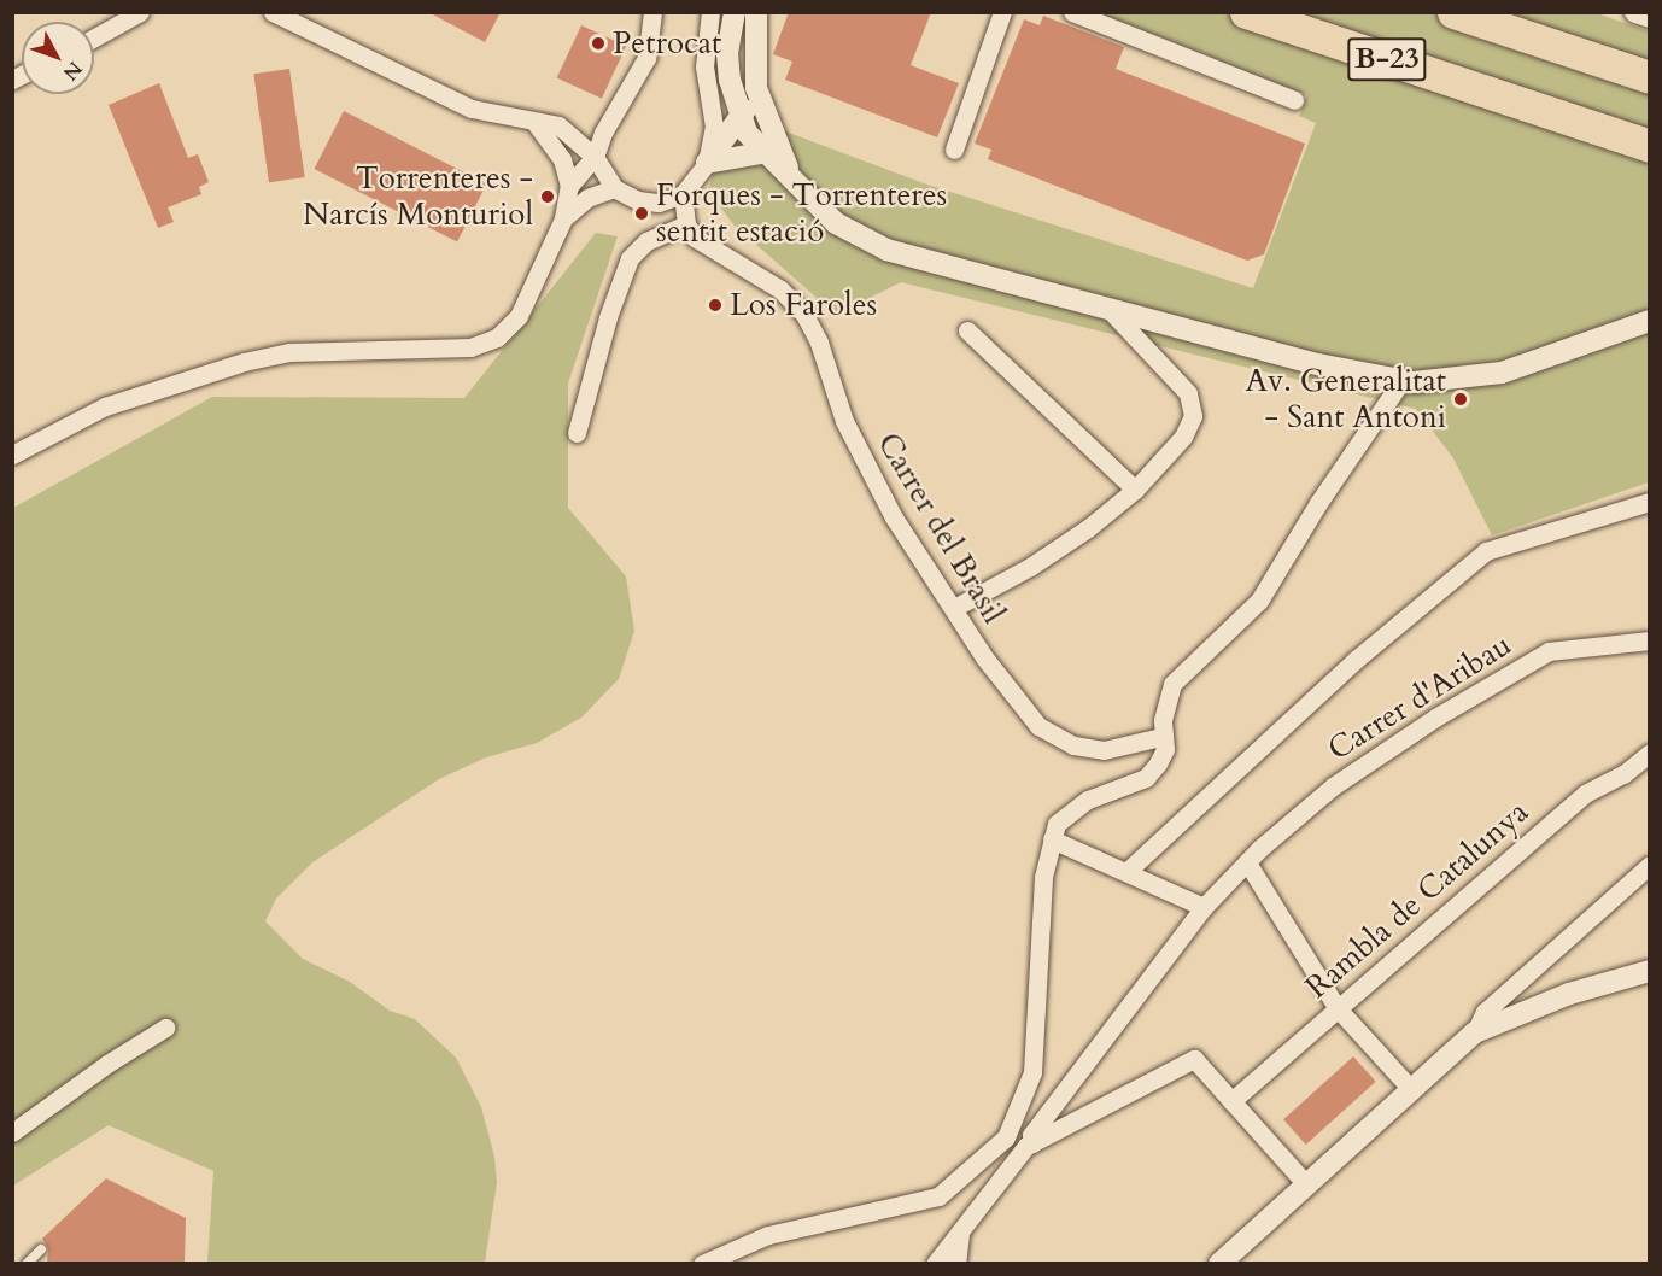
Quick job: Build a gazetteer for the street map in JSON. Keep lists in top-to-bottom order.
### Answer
{
  "streets": {
    "highway": ["B-23"],
    "street": ["Carrer del Brasil", "Carrer d'Aribau", "Rambla de Catalunya"]
  },
  "places": [
    "Petrocat",
    "Torrenteres - Narcís Monturiol",
    "Forques - Torrenteres sentit estació",
    "Los Faroles",
    "Av. Generalitat - Sant Antoni"
  ],
  "north": "bottom right"
}
